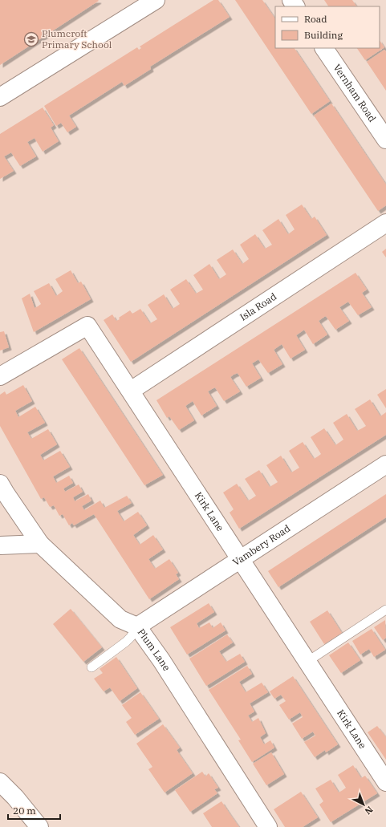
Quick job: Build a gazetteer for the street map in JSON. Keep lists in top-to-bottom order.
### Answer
{
  "streets": {
    "street": [
      "Vernham Road",
      "Isla Road",
      "Kirk Lane",
      "Vambery Road",
      "Plum Lane"
    ]
  },
  "crossings": [
    ["Isla Road", "Kirk Lane"],
    ["Kirk Lane", "Vambery Road"],
    ["Vambery Road", "Plum Lane"]
  ],
  "places": {
    "school or university": ["Plumcroft Primary School"]
  },
  "legend": ["Road", "Building"],
  "scale_bar": "20 m",
  "north": "bottom right"
}
